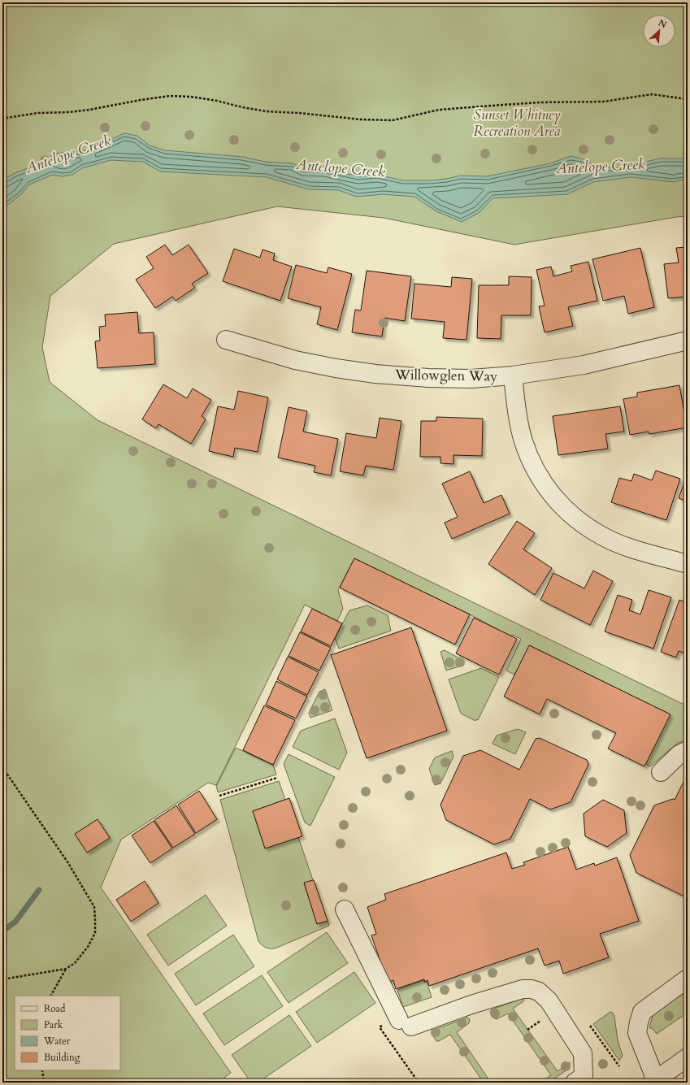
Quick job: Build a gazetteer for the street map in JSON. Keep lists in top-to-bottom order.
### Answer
{
  "streets": {
    "street": ["Willowglen Way"]
  },
  "water": ["Antelope Creek"],
  "parks": ["Sunset Whitney Recreation Area"],
  "legend": [
    "Road",
    "Park",
    "Water",
    "Building"
  ],
  "north": "top right"
}
